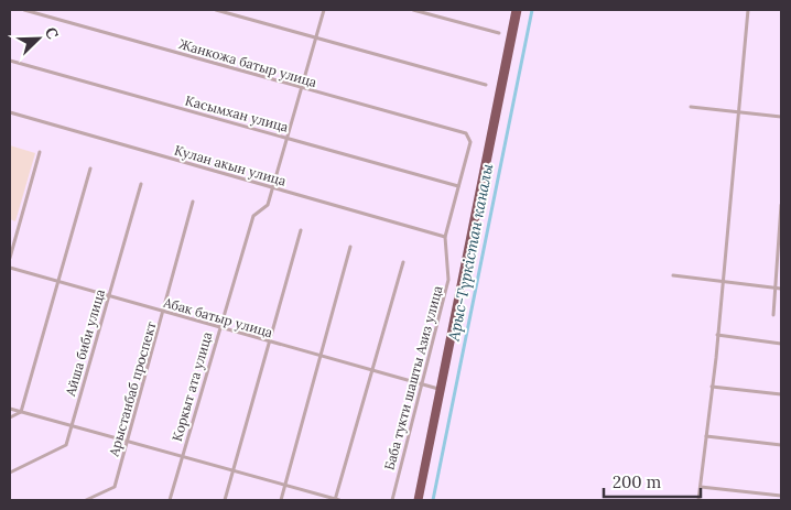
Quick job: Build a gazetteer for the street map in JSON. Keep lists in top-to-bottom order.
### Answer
{
  "streets": {
    "street": [
      "Жанкожа батыр улица",
      "Касымхан улица",
      "Кулан акын улица",
      "Абак батыр улица",
      "Айша биби улица",
      "Баба тукти шашты Азиз улица",
      "Коркыт ата улица",
      "Арыстанбаб проспект"
    ]
  },
  "crossings": [
    ["Жанкожа батыр улица", "Баба тукти шашты Азиз улица"],
    ["Касымхан улица", "Баба тукти шашты Азиз улица"],
    ["Кулан акын улица", "Баба тукти шашты Азиз улица"],
    ["Кулан акын улица", "Коркыт ата улица"],
    ["Абак батыр улица", "Айша биби улица"],
    ["Абак батыр улица", "Баба тукти шашты Азиз улица"],
    ["Абак батыр улица", "Коркыт ата улица"],
    ["Абак батыр улица", "Арыстанбаб проспект"]
  ],
  "water": ["Арыс-Түркістан каналы"],
  "scale_bar": "200 m",
  "north": "top right"
}
